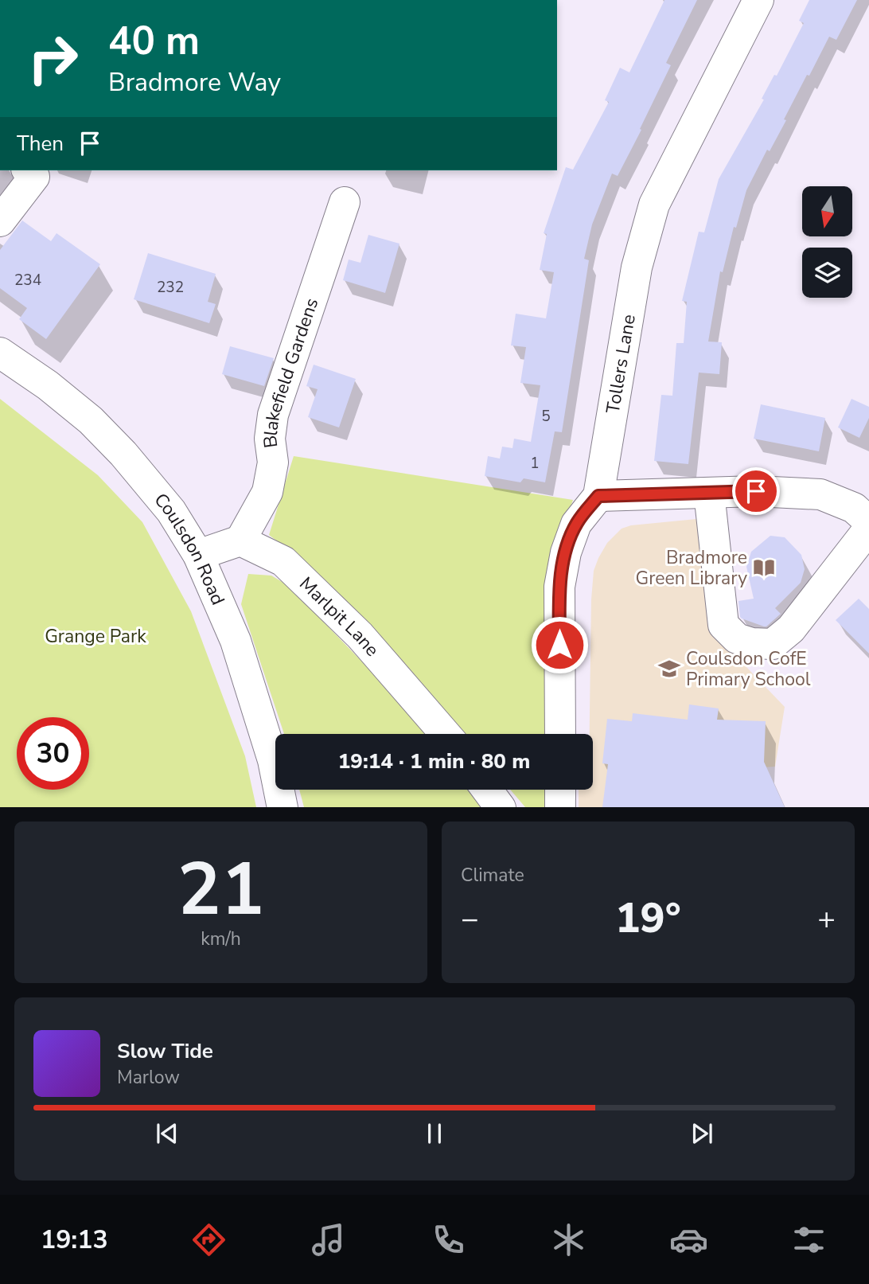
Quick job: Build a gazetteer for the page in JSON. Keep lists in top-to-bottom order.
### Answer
{
  "streets": {
    "street": [
      "Tollers Lane",
      "Blakefield Gardens",
      "Coulsdon Road",
      "Marlpit Lane"
    ]
  },
  "crossings": [
    ["Blakefield Gardens", "Marlpit Lane"]
  ],
  "parks": ["Grange Park"],
  "places": {
    "library": ["Bradmore Green Library"],
    "school or university": ["Coulsdon CofE Primary School"]
  },
  "house_numbers": [
    "234",
    "232",
    "5",
    "1"
  ],
  "north": "bottom",
  "page": {
    "turn": ["40 m", "Bradmore Way"],
    "then": "Then",
    "limit": "30",
    "trip": "19:14 · 1 min · 80 m",
    "tile": [
      ["21", "km/h"],
      "Climate"
    ],
    "heat": ["−", "19°", "+"],
    "song": ["Slow Tide", "Marlow"],
    "tabs": "19:13"
  }
}
